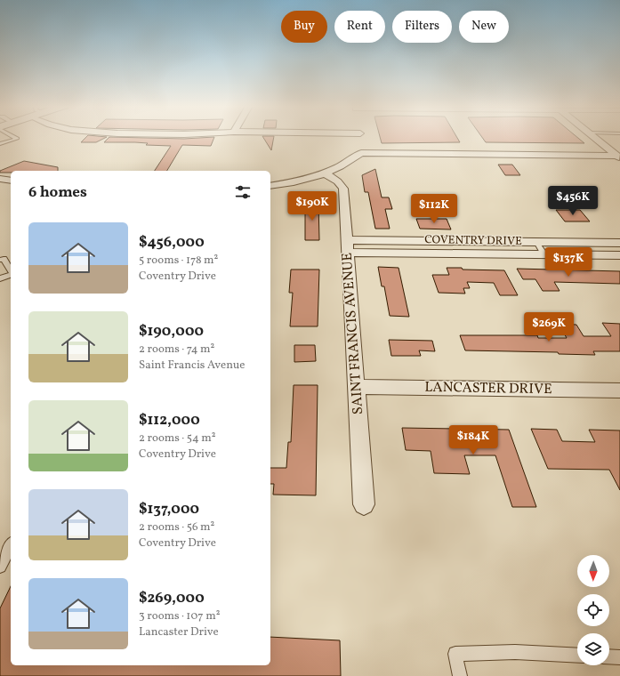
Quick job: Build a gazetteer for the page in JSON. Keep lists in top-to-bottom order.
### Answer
{
  "streets": {
    "street": ["COVENTRY DRIVE", "SAINT FRANCIS AVENUE", "LANCASTER DRIVE"]
  },
  "crossings": [
    ["COVENTRY DRIVE", "SAINT FRANCIS AVENUE"],
    ["SAINT FRANCIS AVENUE", "LANCASTER DRIVE"]
  ],
  "north": "bottom",
  "page": {
    "chip": [
      "Buy",
      "Rent",
      "Filters",
      "New"
    ],
    "heading": "6 homes",
    "price": [
      "$456K",
      "$190K",
      "$112K",
      "$137K",
      "$269K",
      "$184K"
    ],
    "list": [
      {
        "name": "$456,000",
        "note": "5 rooms · 178 m² · Coventry Drive"
      },
      {
        "name": "$190,000",
        "note": "2 rooms · 74 m² · Saint Francis Avenue"
      },
      {
        "name": "$112,000",
        "note": "2 rooms · 54 m² · Coventry Drive"
      },
      {
        "name": "$137,000",
        "note": "2 rooms · 56 m² · Coventry Drive"
      },
      {
        "name": "$269,000",
        "note": "3 rooms · 107 m² · Lancaster Drive"
      }
    ]
  }
}
